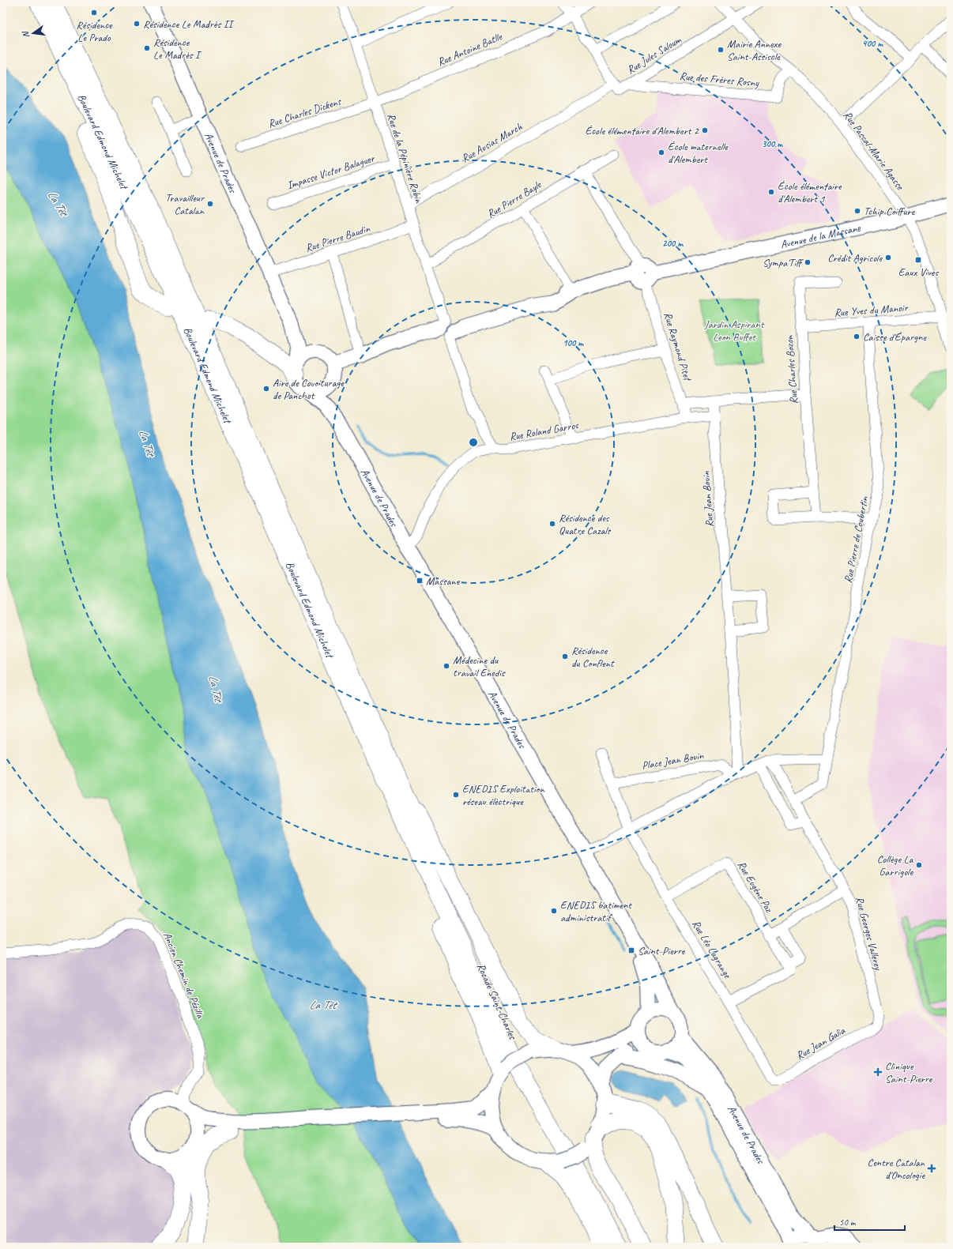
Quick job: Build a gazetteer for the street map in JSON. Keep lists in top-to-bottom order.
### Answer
{
  "streets": {
    "highway": ["Boulevard Edmond Michelet", "Rocade Saint-Charles"],
    "main road": ["Avenue de Prades", "Avenue de la Massane"],
    "street": [
      "Rue Antoine Batlle",
      "Rue Jules Saloum",
      "Rue des Frères Rosny",
      "Rue Charles Dickens",
      "Rue Ausias March",
      "Rue Pascal-Marie Agasse",
      "Rue de la Pépinière Robin",
      "Impasse Victor Balaguer",
      "Rue Pierre Bayle",
      "Rue Pierre Baudin",
      "Rue Yves du Manoir",
      "Rue Raymond Pitet",
      "Rue Charles Bozon",
      "Rue Roland Garros",
      "Rue Jean Bouin",
      "Rue Pierre de Coubertin",
      "Place Jean Bouin",
      "Rue Eugène Paz",
      "Rue Georges Vallerey",
      "Rue Léo Lagrange",
      "Ancien Chemin de Pézilla",
      "Rue Jean Galia"
    ]
  },
  "crossings": [
    ["Rue Antoine Batlle", "Rue Charles Dickens"],
    ["Rue Antoine Batlle", "Rue de la Pépinière Robin"],
    ["Rue Jules Saloum", "Rue des Frères Rosny"],
    ["Rue Jules Saloum", "Rue Ausias March"],
    ["Rue Jules Saloum", "Rue Pascal-Marie Agasse"],
    ["Rue des Frères Rosny", "Rue Pascal-Marie Agasse"],
    ["Rue Charles Dickens", "Rue de la Pépinière Robin"],
    ["Boulevard Edmond Michelet", "Rocade Saint-Charles"],
    ["Rue Ausias March", "Rue de la Pépinière Robin"],
    ["Rue Pascal-Marie Agasse", "Avenue de la Massane"],
    ["Rue Pascal-Marie Agasse", "Rue Yves du Manoir"],
    ["Rue de la Pépinière Robin", "Impasse Victor Balaguer"],
    ["Rue de la Pépinière Robin", "Rue Pierre Bayle"],
    ["Rue de la Pépinière Robin", "Avenue de la Massane"],
    ["Rue de la Pépinière Robin", "Rue Pierre Baudin"],
    ["Rue de la Pépinière Robin", "Rue Roland Garros"],
    ["Avenue de Prades", "Avenue de la Massane"],
    ["Avenue de Prades", "Rue Pierre Baudin"],
    ["Avenue de Prades", "Rue Roland Garros"],
    ["Rue Pierre Bayle", "Rue Raymond Pitet"],
    ["Avenue de la Massane", "Rue Raymond Pitet"],
    ["Rue Yves du Manoir", "Rue Charles Bozon"],
    ["Rue Yves du Manoir", "Rue Pierre de Coubertin"],
    ["Rue Raymond Pitet", "Rue Roland Garros"],
    ["Rue Roland Garros", "Rue Jean Bouin"],
    ["Rue Jean Bouin", "Place Jean Bouin"],
    ["Rue Pierre de Coubertin", "Rue Georges Vallerey"],
    ["Rue Eugène Paz", "Rue Léo Lagrange"],
    ["Rue Georges Vallerey", "Rue Jean Galia"],
    ["Rue Léo Lagrange", "Rue Jean Galia"]
  ],
  "water": ["La Têt"],
  "parks": ["Jardin Aspirant Leon Buffet"],
  "places": {
    "other": [
      "Résidence Le Prado",
      "Résidence Le Madrès II",
      "Résidence Le Madrès I",
      "Mairie Annexe Saint-Assiscle",
      "École élémentaire d'Alembert 2",
      "École maternelle d'Alembert",
      "École élémentaire d'Alembert 1",
      "Travailleur Catalan",
      "Tchip Coiffure",
      "Crédit Agricole",
      "Sympa'Tiff",
      "Caisse d'Épargne",
      "Aire de Covoiturage de Panchot",
      "Résidence des Quatre Cazals",
      "Résidence du Conflent",
      "Médecine du travail Enedis",
      "ENEDIS Exploitation réseau élèctrique",
      "Collège La Garrigole",
      "ENEDIS batiment administratif"
    ],
    "transit": ["Eaux Vives", "Massane", "Saint-Pierre"],
    "health": ["Clinique Saint-Pierre", "Centre Catalan d'Oncologie"]
  },
  "scale_bar": "50 m",
  "north": "left",
  "rings": [
    "400 m",
    "300 m",
    "200 m",
    "100 m"
  ]
}
